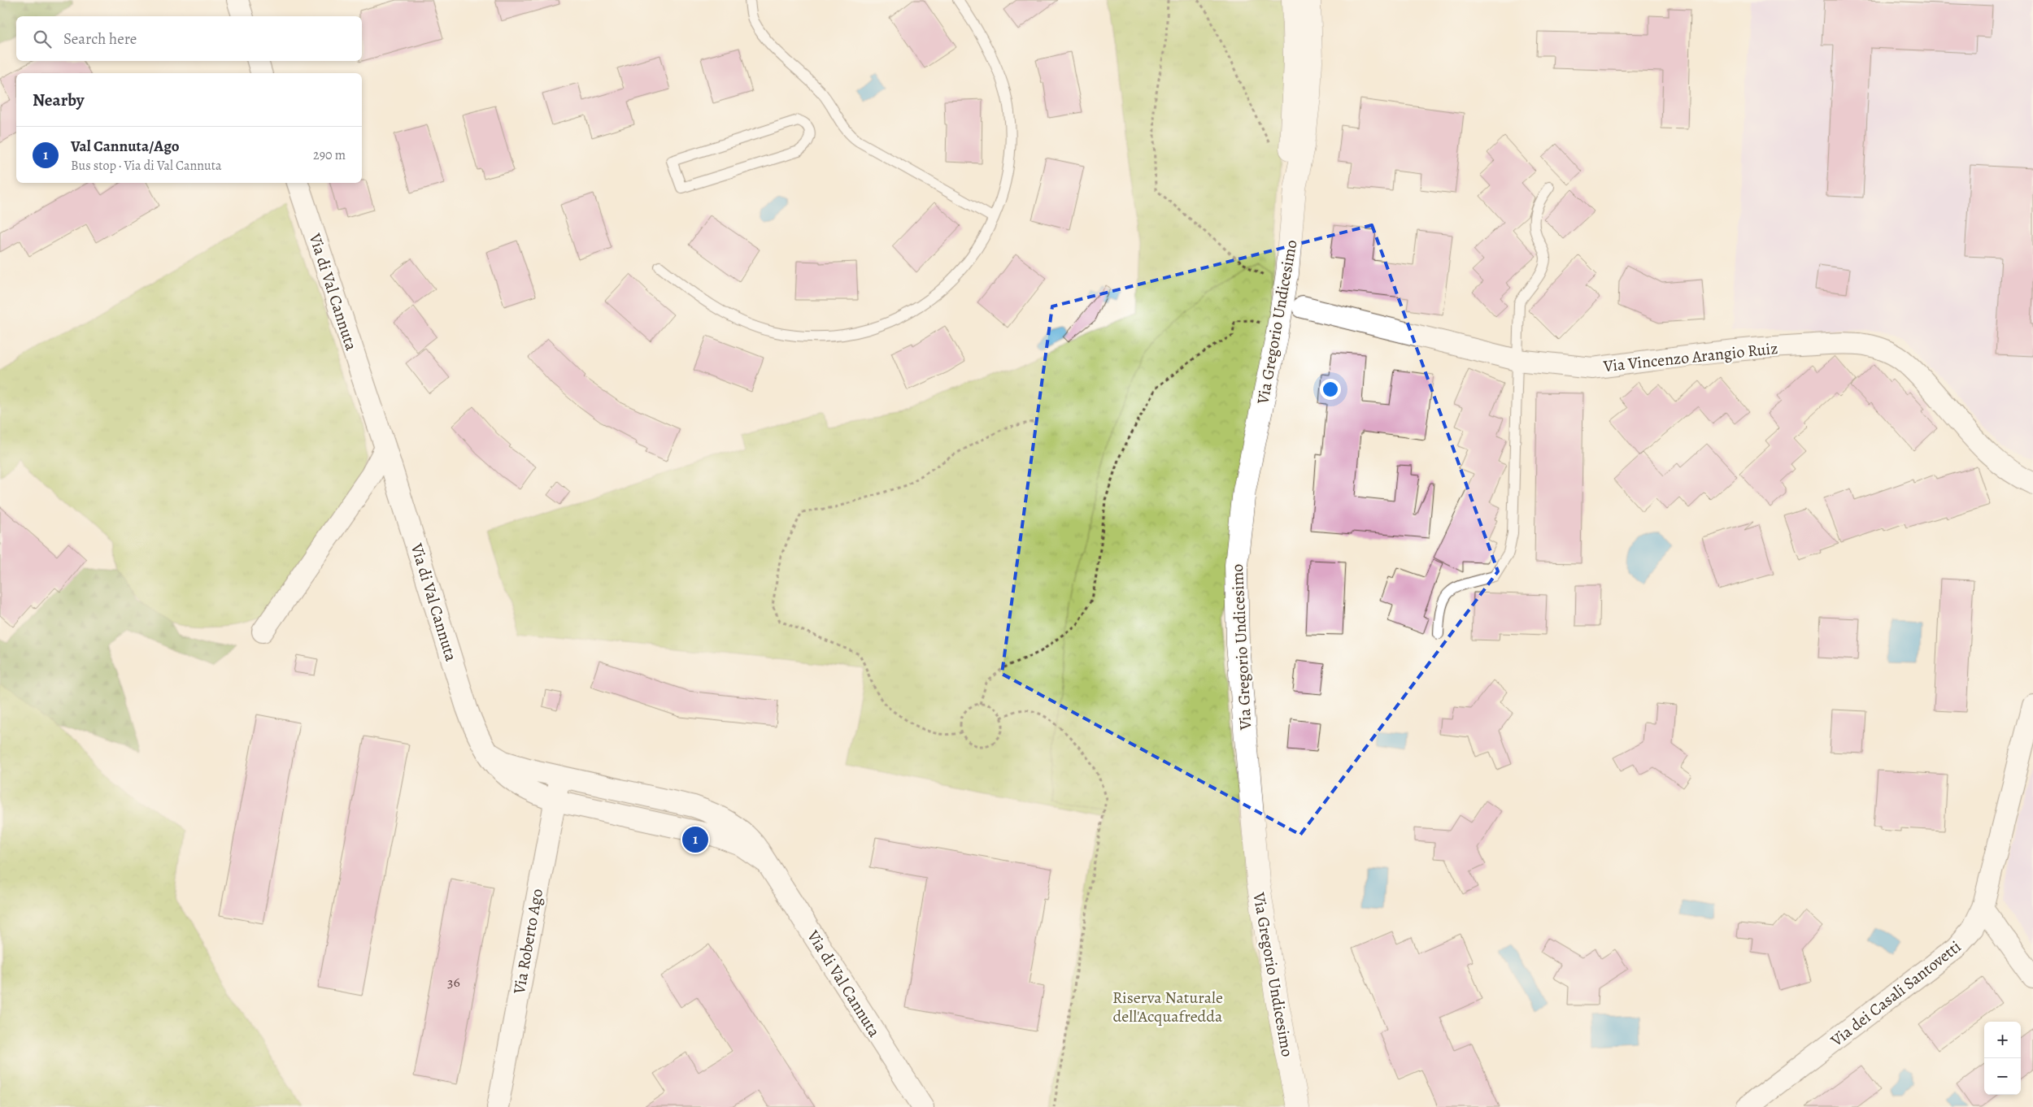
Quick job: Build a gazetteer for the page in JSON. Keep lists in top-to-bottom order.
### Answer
{
  "streets": {
    "street": [
      "Via di Val Cannuta",
      "Via Gregorio Undicesimo",
      "Via Vincenzo Arangio Ruiz",
      "Via Roberto Ago",
      "Via dei Casali Santovetti"
    ]
  },
  "crossings": [
    ["Via di Val Cannuta", "Via Roberto Ago"]
  ],
  "parks": ["Riserva Naturale dell'Acquafredda"],
  "house_numbers": ["36"],
  "page": {
    "search": "Search here",
    "heading": "Nearby",
    "list": [
      {
        "mark": "1",
        "name": "Val Cannuta/Ago",
        "note": "Bus stop · Via di Val Cannuta",
        "value": "290 m"
      }
    ],
    "pins": "1",
    "map_buttons": ["+", "−"]
  }
}
